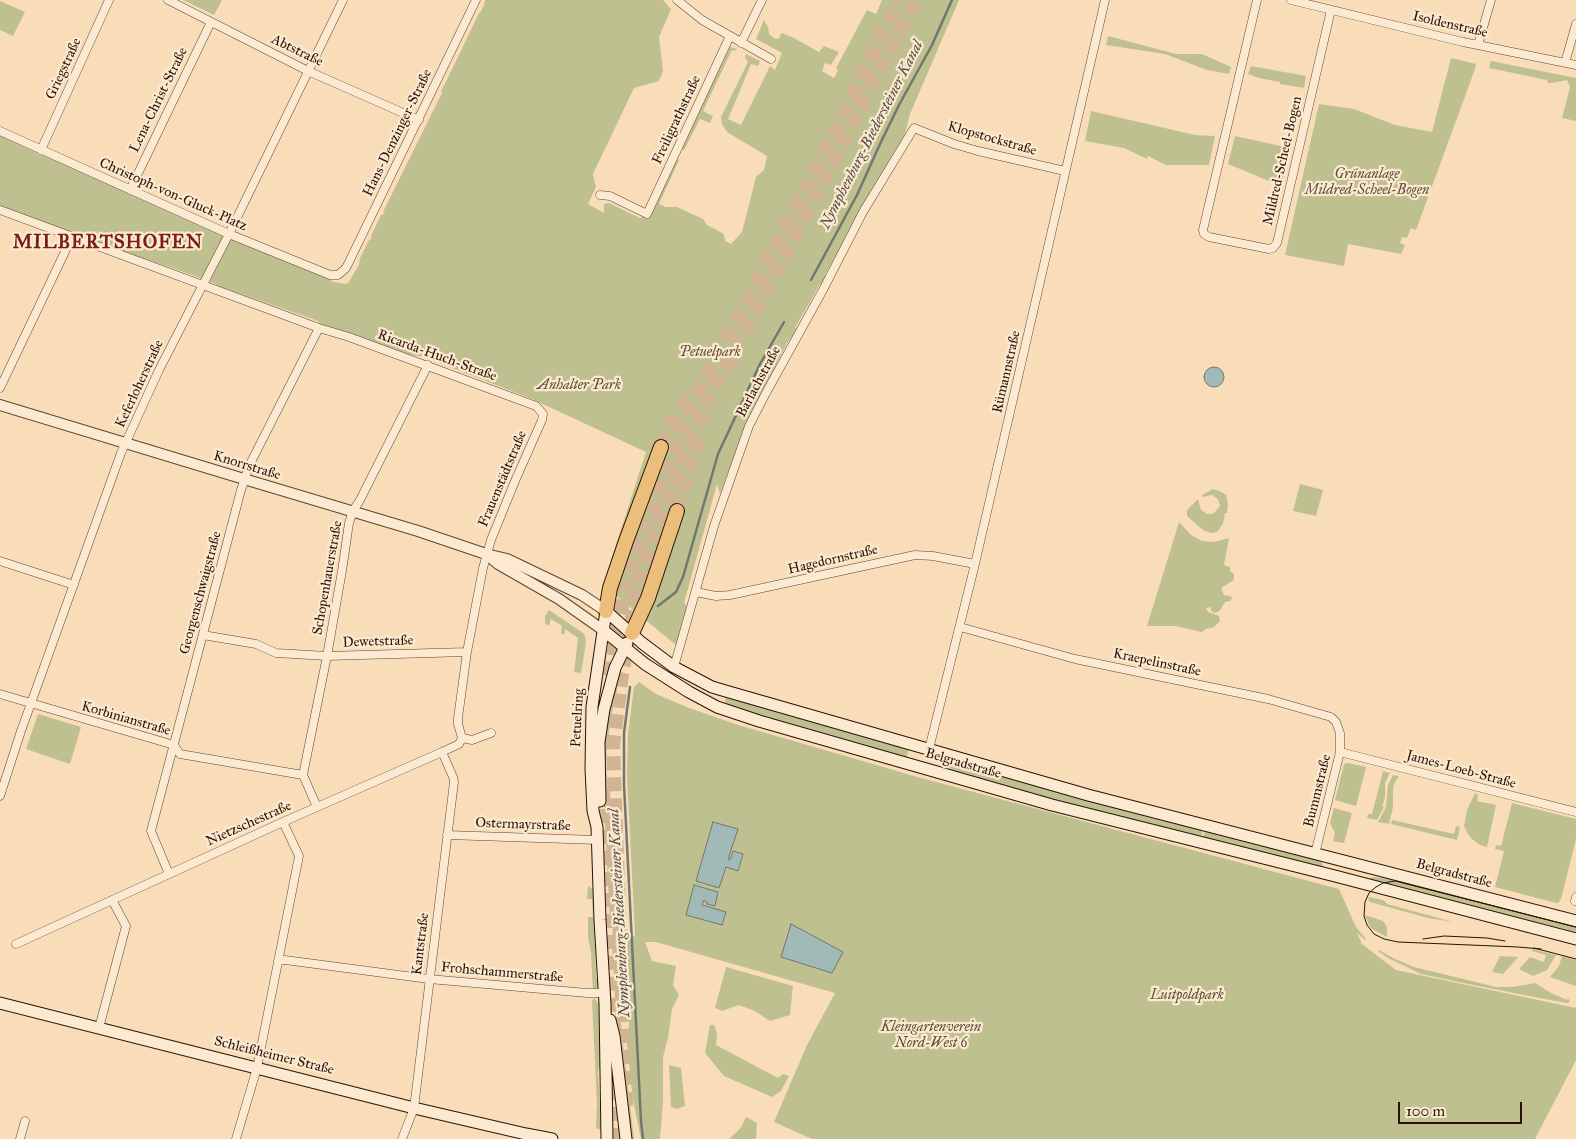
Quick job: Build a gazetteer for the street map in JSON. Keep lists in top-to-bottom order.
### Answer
{
  "streets": {
    "main road": ["Petuelring", "Belgradstraße", "Schleißheimer Straße"],
    "street": [
      "Isoldenstraße",
      "Abtstraße",
      "Griegstraße",
      "Lena-Christ-Straße",
      "Freiligrathstraße",
      "Hans-Denzinger-Straße",
      "Klopstockstraße",
      "Mildred-Scheel-Bogen",
      "Christoph-von-Gluck-Platz",
      "Ricarda-Huch-Straße",
      "Rümannstraße",
      "Barlachstraße",
      "Keferloherstraße",
      "Knorrstraße",
      "Frauenstädtstraße",
      "Hagedornstraße",
      "Schopenhauerstraße",
      "Georgenschwaigstraße",
      "Dewetstraße",
      "Kraepelinstraße",
      "Korbinianstraße",
      "James-Loeb-Straße",
      "Bummstraße",
      "Nietzschestraße",
      "Ostermayrstraße",
      "Kantstraße",
      "Frohschammerstraße"
    ]
  },
  "crossings": [
    ["Isoldenstraße", "Mildred-Scheel-Bogen"],
    ["Abtstraße", "Lena-Christ-Straße"],
    ["Abtstraße", "Hans-Denzinger-Straße"],
    ["Abtstraße", "Keferloherstraße"],
    ["Griegstraße", "Christoph-von-Gluck-Platz"],
    ["Lena-Christ-Straße", "Christoph-von-Gluck-Platz"],
    ["Hans-Denzinger-Straße", "Christoph-von-Gluck-Platz"],
    ["Klopstockstraße", "Rümannstraße"],
    ["Klopstockstraße", "Barlachstraße"],
    ["Christoph-von-Gluck-Platz", "Keferloherstraße"],
    ["Ricarda-Huch-Straße", "Frauenstädtstraße"],
    ["Ricarda-Huch-Straße", "Schopenhauerstraße"],
    ["Ricarda-Huch-Straße", "Georgenschwaigstraße"],
    ["Rümannstraße", "Hagedornstraße"],
    ["Rümannstraße", "Kraepelinstraße"],
    ["Rümannstraße", "Belgradstraße"],
    ["Barlachstraße", "Hagedornstraße"],
    ["Barlachstraße", "Belgradstraße"],
    ["Keferloherstraße", "Knorrstraße"],
    ["Keferloherstraße", "Korbinianstraße"],
    ["Knorrstraße", "Frauenstädtstraße"],
    ["Knorrstraße", "Schopenhauerstraße"],
    ["Knorrstraße", "Georgenschwaigstraße"],
    ["Knorrstraße", "Petuelring"],
    ["Knorrstraße", "Belgradstraße"],
    ["Schopenhauerstraße", "Dewetstraße"],
    ["Schopenhauerstraße", "Korbinianstraße"],
    ["Georgenschwaigstraße", "Dewetstraße"],
    ["Georgenschwaigstraße", "Korbinianstraße"],
    ["Georgenschwaigstraße", "Nietzschestraße"],
    ["Kraepelinstraße", "Bummstraße"],
    ["Petuelring", "Belgradstraße"],
    ["Petuelring", "Ostermayrstraße"],
    ["Petuelring", "Frohschammerstraße"],
    ["Belgradstraße", "Bummstraße"],
    ["James-Loeb-Straße", "Bummstraße"],
    ["Nietzschestraße", "Kantstraße"],
    ["Ostermayrstraße", "Kantstraße"],
    ["Kantstraße", "Frohschammerstraße"],
    ["Kantstraße", "Schleißheimer Straße"]
  ],
  "districts": ["MILBERTSHOFEN"],
  "water": ["Nymphenburg-Biedersteiner Kanal"],
  "parks": [
    "Grünanlage Mildred-Scheel-Bogen",
    "Petuelpark",
    "Anhalter Park",
    "Luitpoldpark",
    "Kleingartenverein Nord-West 6"
  ],
  "scale_bar": "100 m"
}
